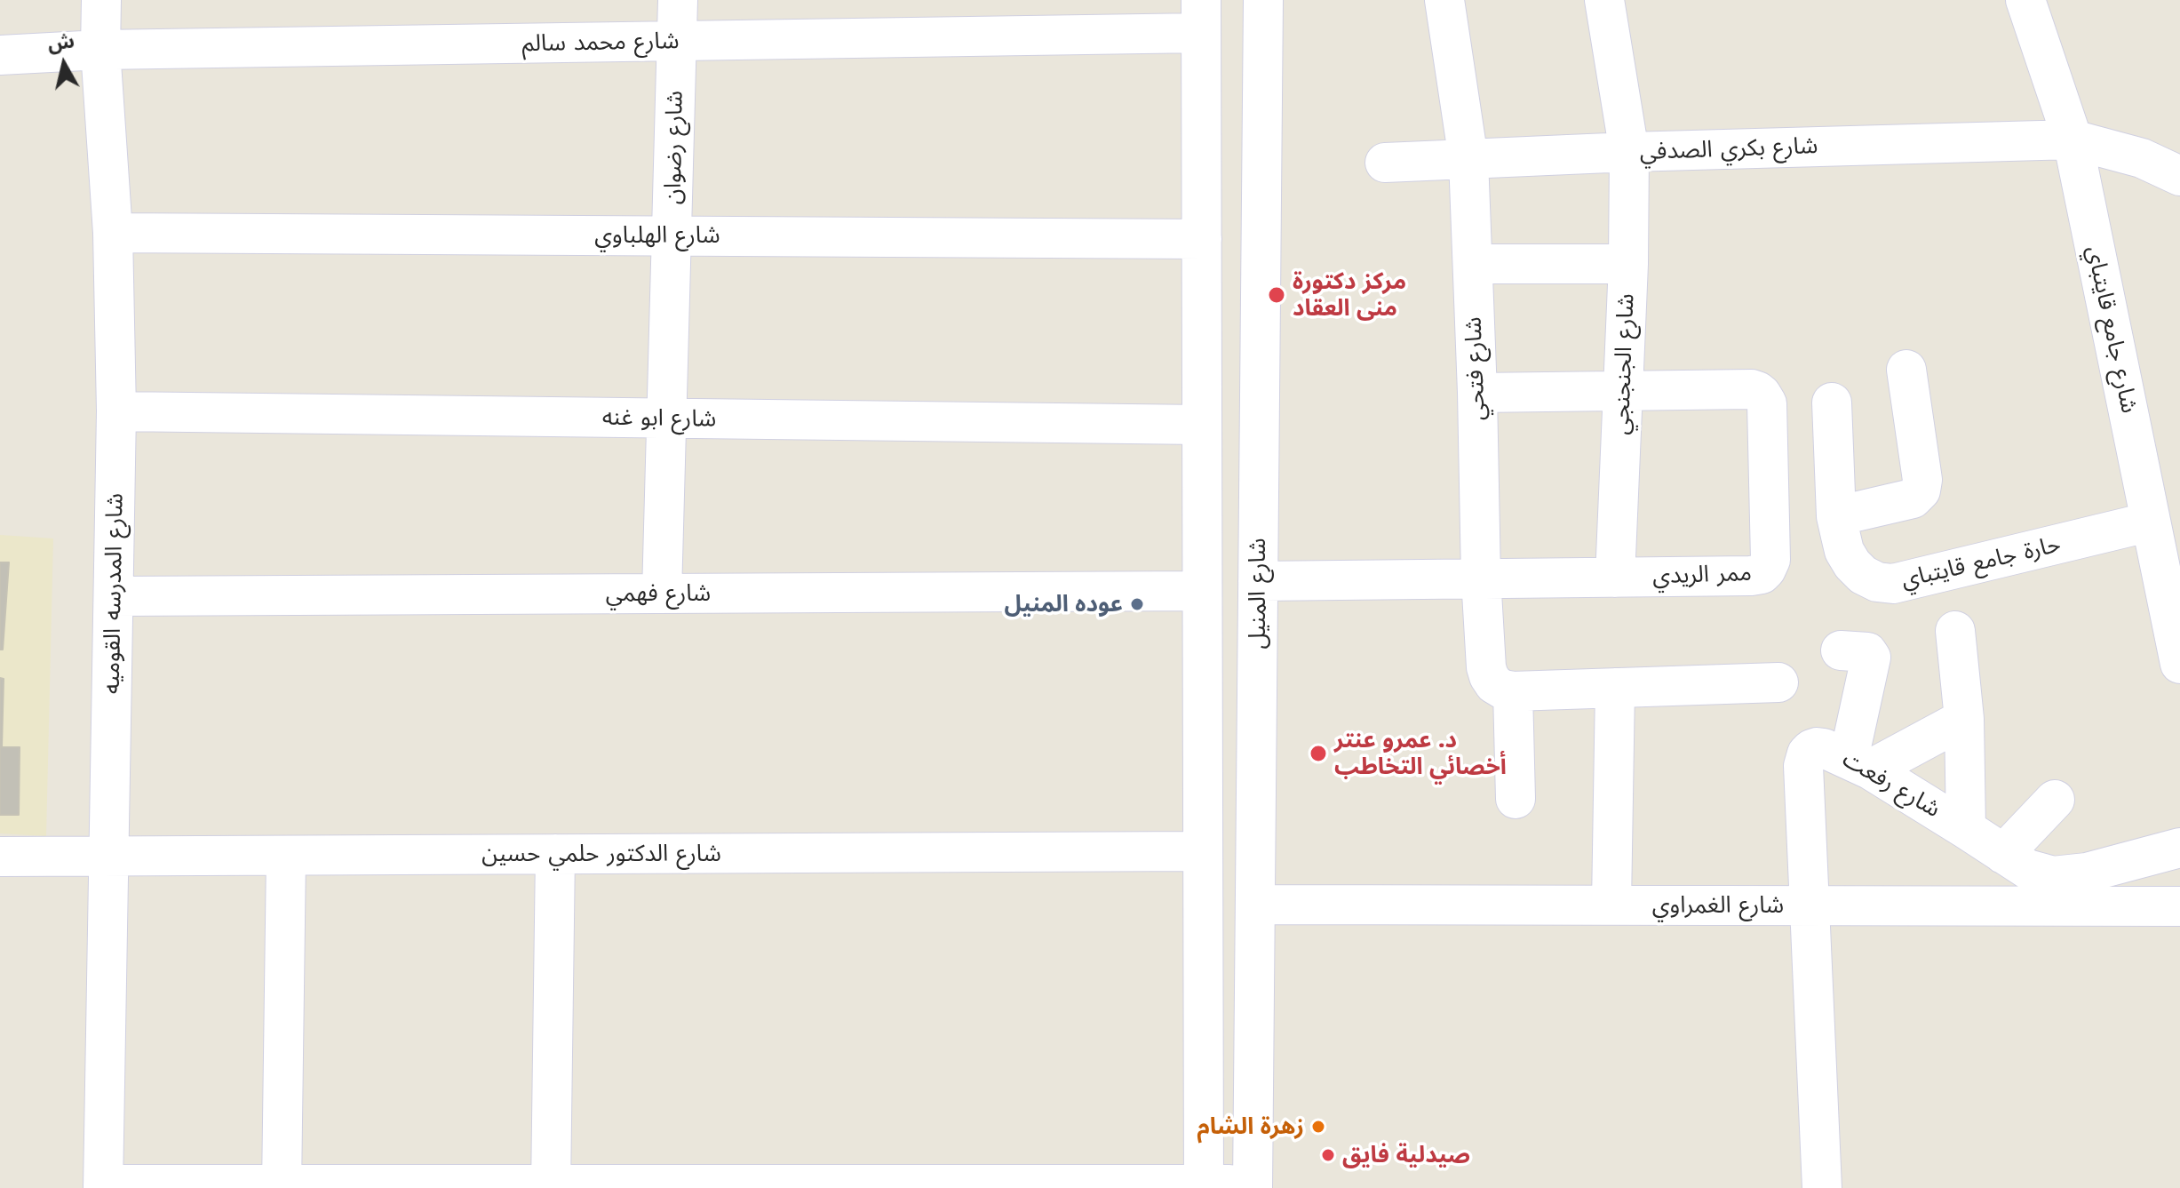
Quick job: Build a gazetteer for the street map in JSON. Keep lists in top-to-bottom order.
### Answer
{
  "streets": {
    "street": [
      "شارع محمد سالم",
      "شارع رضوان",
      "شارع بكري الصدفي",
      "شارع الهلباوي",
      "شارع جامع قايتباي",
      "شارع الجنجنجي",
      "شارع فتحي",
      "شارع ابو غنه",
      "حارة جامع قايتباي",
      "ممر الريدي",
      "شارع المدرسه القوميه",
      "شارع فهمي",
      "شارع المنيل",
      "شارع رفعت",
      "شارع الدكتور حلمي حسين",
      "شارع الغمراوي"
    ]
  },
  "crossings": [
    ["شارع محمد سالم", "شارع رضوان"],
    ["شارع محمد سالم", "شارع المدرسه القوميه"],
    ["شارع رضوان", "شارع الهلباوي"],
    ["شارع رضوان", "شارع ابو غنه"],
    ["شارع رضوان", "شارع فهمي"],
    ["شارع بكري الصدفي", "شارع جامع قايتباي"],
    ["شارع بكري الصدفي", "شارع الجنجنجي"],
    ["شارع بكري الصدفي", "شارع فتحي"],
    ["شارع الهلباوي", "شارع المدرسه القوميه"],
    ["شارع جامع قايتباي", "حارة جامع قايتباي"],
    ["شارع الجنجنجي", "ممر الريدي"],
    ["شارع فتحي", "ممر الريدي"],
    ["شارع ابو غنه", "شارع المدرسه القوميه"],
    ["ممر الريدي", "شارع المنيل"],
    ["شارع المدرسه القوميه", "شارع فهمي"],
    ["شارع المدرسه القوميه", "شارع الدكتور حلمي حسين"],
    ["شارع المنيل", "شارع الغمراوي"],
    ["شارع رفعت", "شارع الغمراوي"]
  ],
  "places": [
    "مركز دكتورة منى العقاد",
    "عوده المنيل",
    "د. عمرو عنتر أخصائي التخاطب",
    "زهرة الشام",
    "صيدلية فايق"
  ],
  "north": "top"
}
